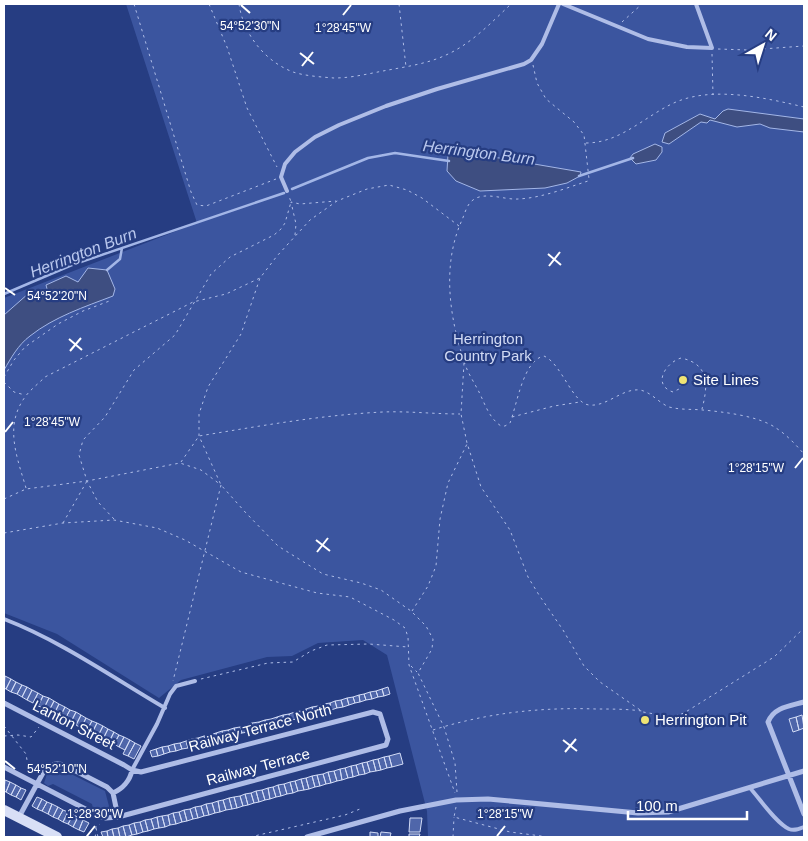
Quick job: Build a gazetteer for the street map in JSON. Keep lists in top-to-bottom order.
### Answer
{
  "streets": {
    "street": ["Lanton Street", "Railway Terrace North", "Railway Terrace"]
  },
  "crossings": [
    ["Lanton Street", "Railway Terrace North"],
    ["Railway Terrace North", "Railway Terrace"]
  ],
  "water": ["Herrington Burn"],
  "parks": ["Herrington Country Park"],
  "places": ["Site Lines", "Herrington Pit"],
  "scale_bar": "100 m",
  "north": "top right",
  "coordinates": [
    "54°52'30\"N",
    "1°28'45\"W",
    "54°52'20\"N",
    "1°28'15\"W",
    "54°52'10\"N",
    "1°28'30\"W"
  ]
}
